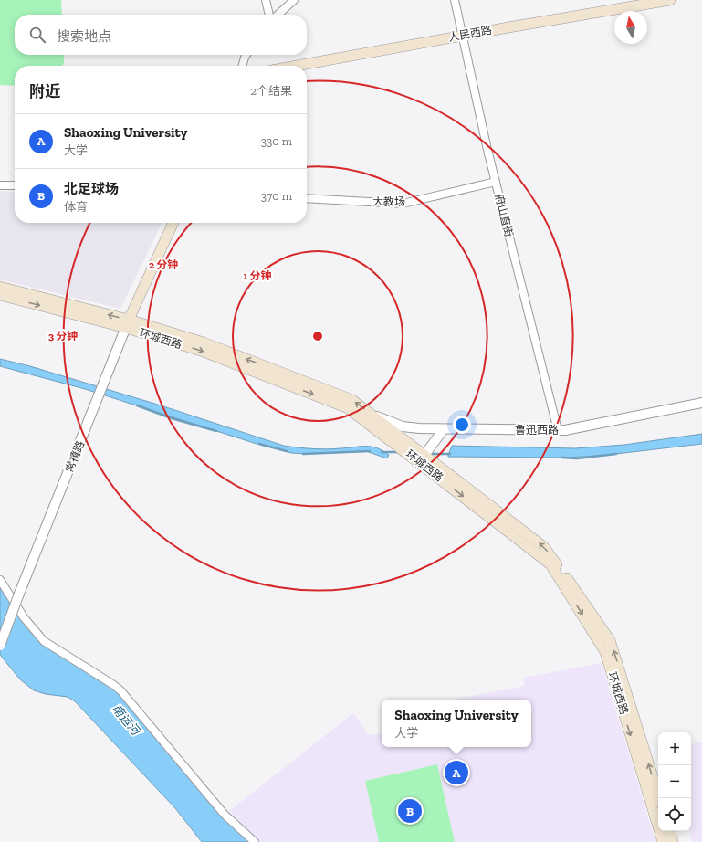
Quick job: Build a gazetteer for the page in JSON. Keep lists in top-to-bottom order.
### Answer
{
  "streets": {
    "main road": ["人民西路", "环城西路"],
    "street": [
      "大教场",
      "府山直街",
      "鲁迅西路",
      "常禧路"
    ]
  },
  "crossings": [
    ["人民西路", "府山直街"],
    ["大教场", "府山直街"],
    ["府山直街", "鲁迅西路"],
    ["环城西路", "鲁迅西路"],
    ["环城西路", "常禧路"]
  ],
  "water": ["南运河"],
  "north": "top",
  "page": {
    "search": "搜索地点",
    "heading": ["附近", "2个结果"],
    "list": [
      {
        "mark": "A",
        "name": "Shaoxing University",
        "note": "大学",
        "value": "330 m"
      },
      {
        "mark": "B",
        "name": "北足球场",
        "note": "体育",
        "value": "370 m"
      }
    ],
    "popup": ["Shaoxing University", "大学"],
    "map_buttons": ["+", "−"],
    "pins": ["A", "B"]
  },
  "rings": ["2 分钟", "1 分钟", "3 分钟"]
}
